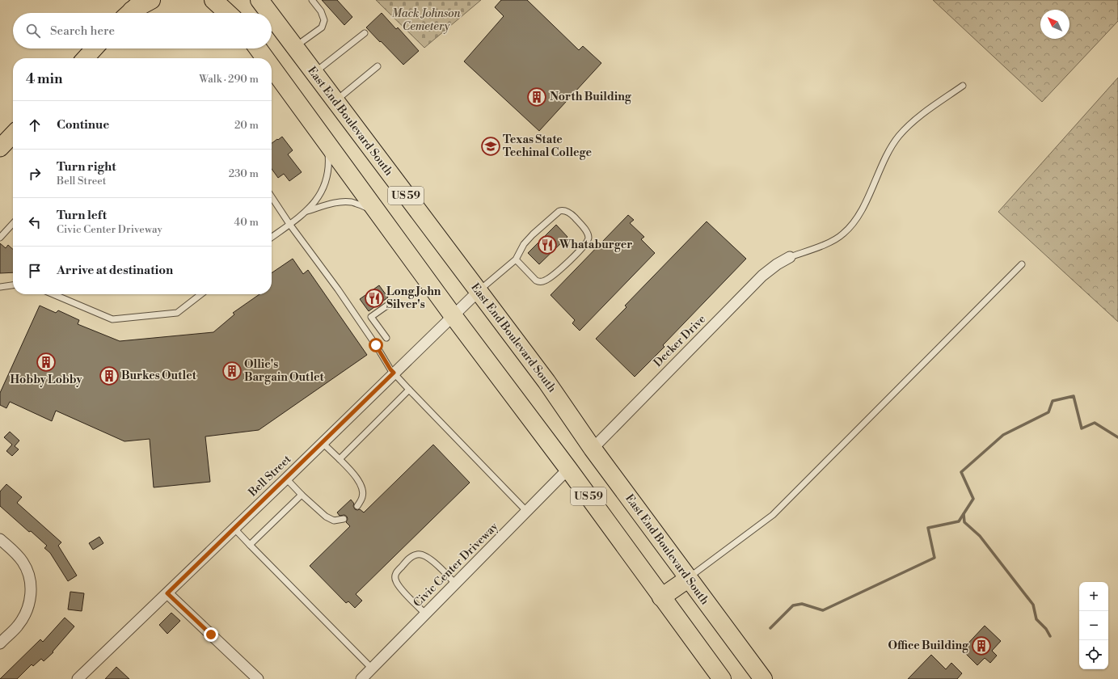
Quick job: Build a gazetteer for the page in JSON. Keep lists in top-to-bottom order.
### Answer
{
  "streets": {
    "highway": ["East End Boulevard South", "US 59"],
    "street": ["Decker Drive", "Bell Street", "Civic Center Driveway"]
  },
  "crossings": [
    ["East End Boulevard South", "Decker Drive"],
    ["East End Boulevard South", "Bell Street"],
    ["US 59", "Bell Street"],
    ["US 59", "Civic Center Driveway"]
  ],
  "parks": ["Mack Johnson Cemetery"],
  "places": {
    "building": [
      "North Building",
      "Hobby Lobby",
      "Ollie's Bargain Outlet",
      "Burkes Outlet",
      "Office Building"
    ],
    "school or university": ["Texas State Techinal College"],
    "restaurant": ["Whataburger", "Long John Silver's"]
  },
  "north": "top left",
  "page": {
    "search": "Search here",
    "heading": ["4 min", "Walk · 290 m"],
    "list": [
      ["Continue", "20 m"],
      ["Turn right", "Bell Street", "230 m"],
      ["Turn left", "Civic Center Driveway", "40 m"],
      "Arrive at destination"
    ],
    "map_buttons": ["+", "−"]
  }
}
